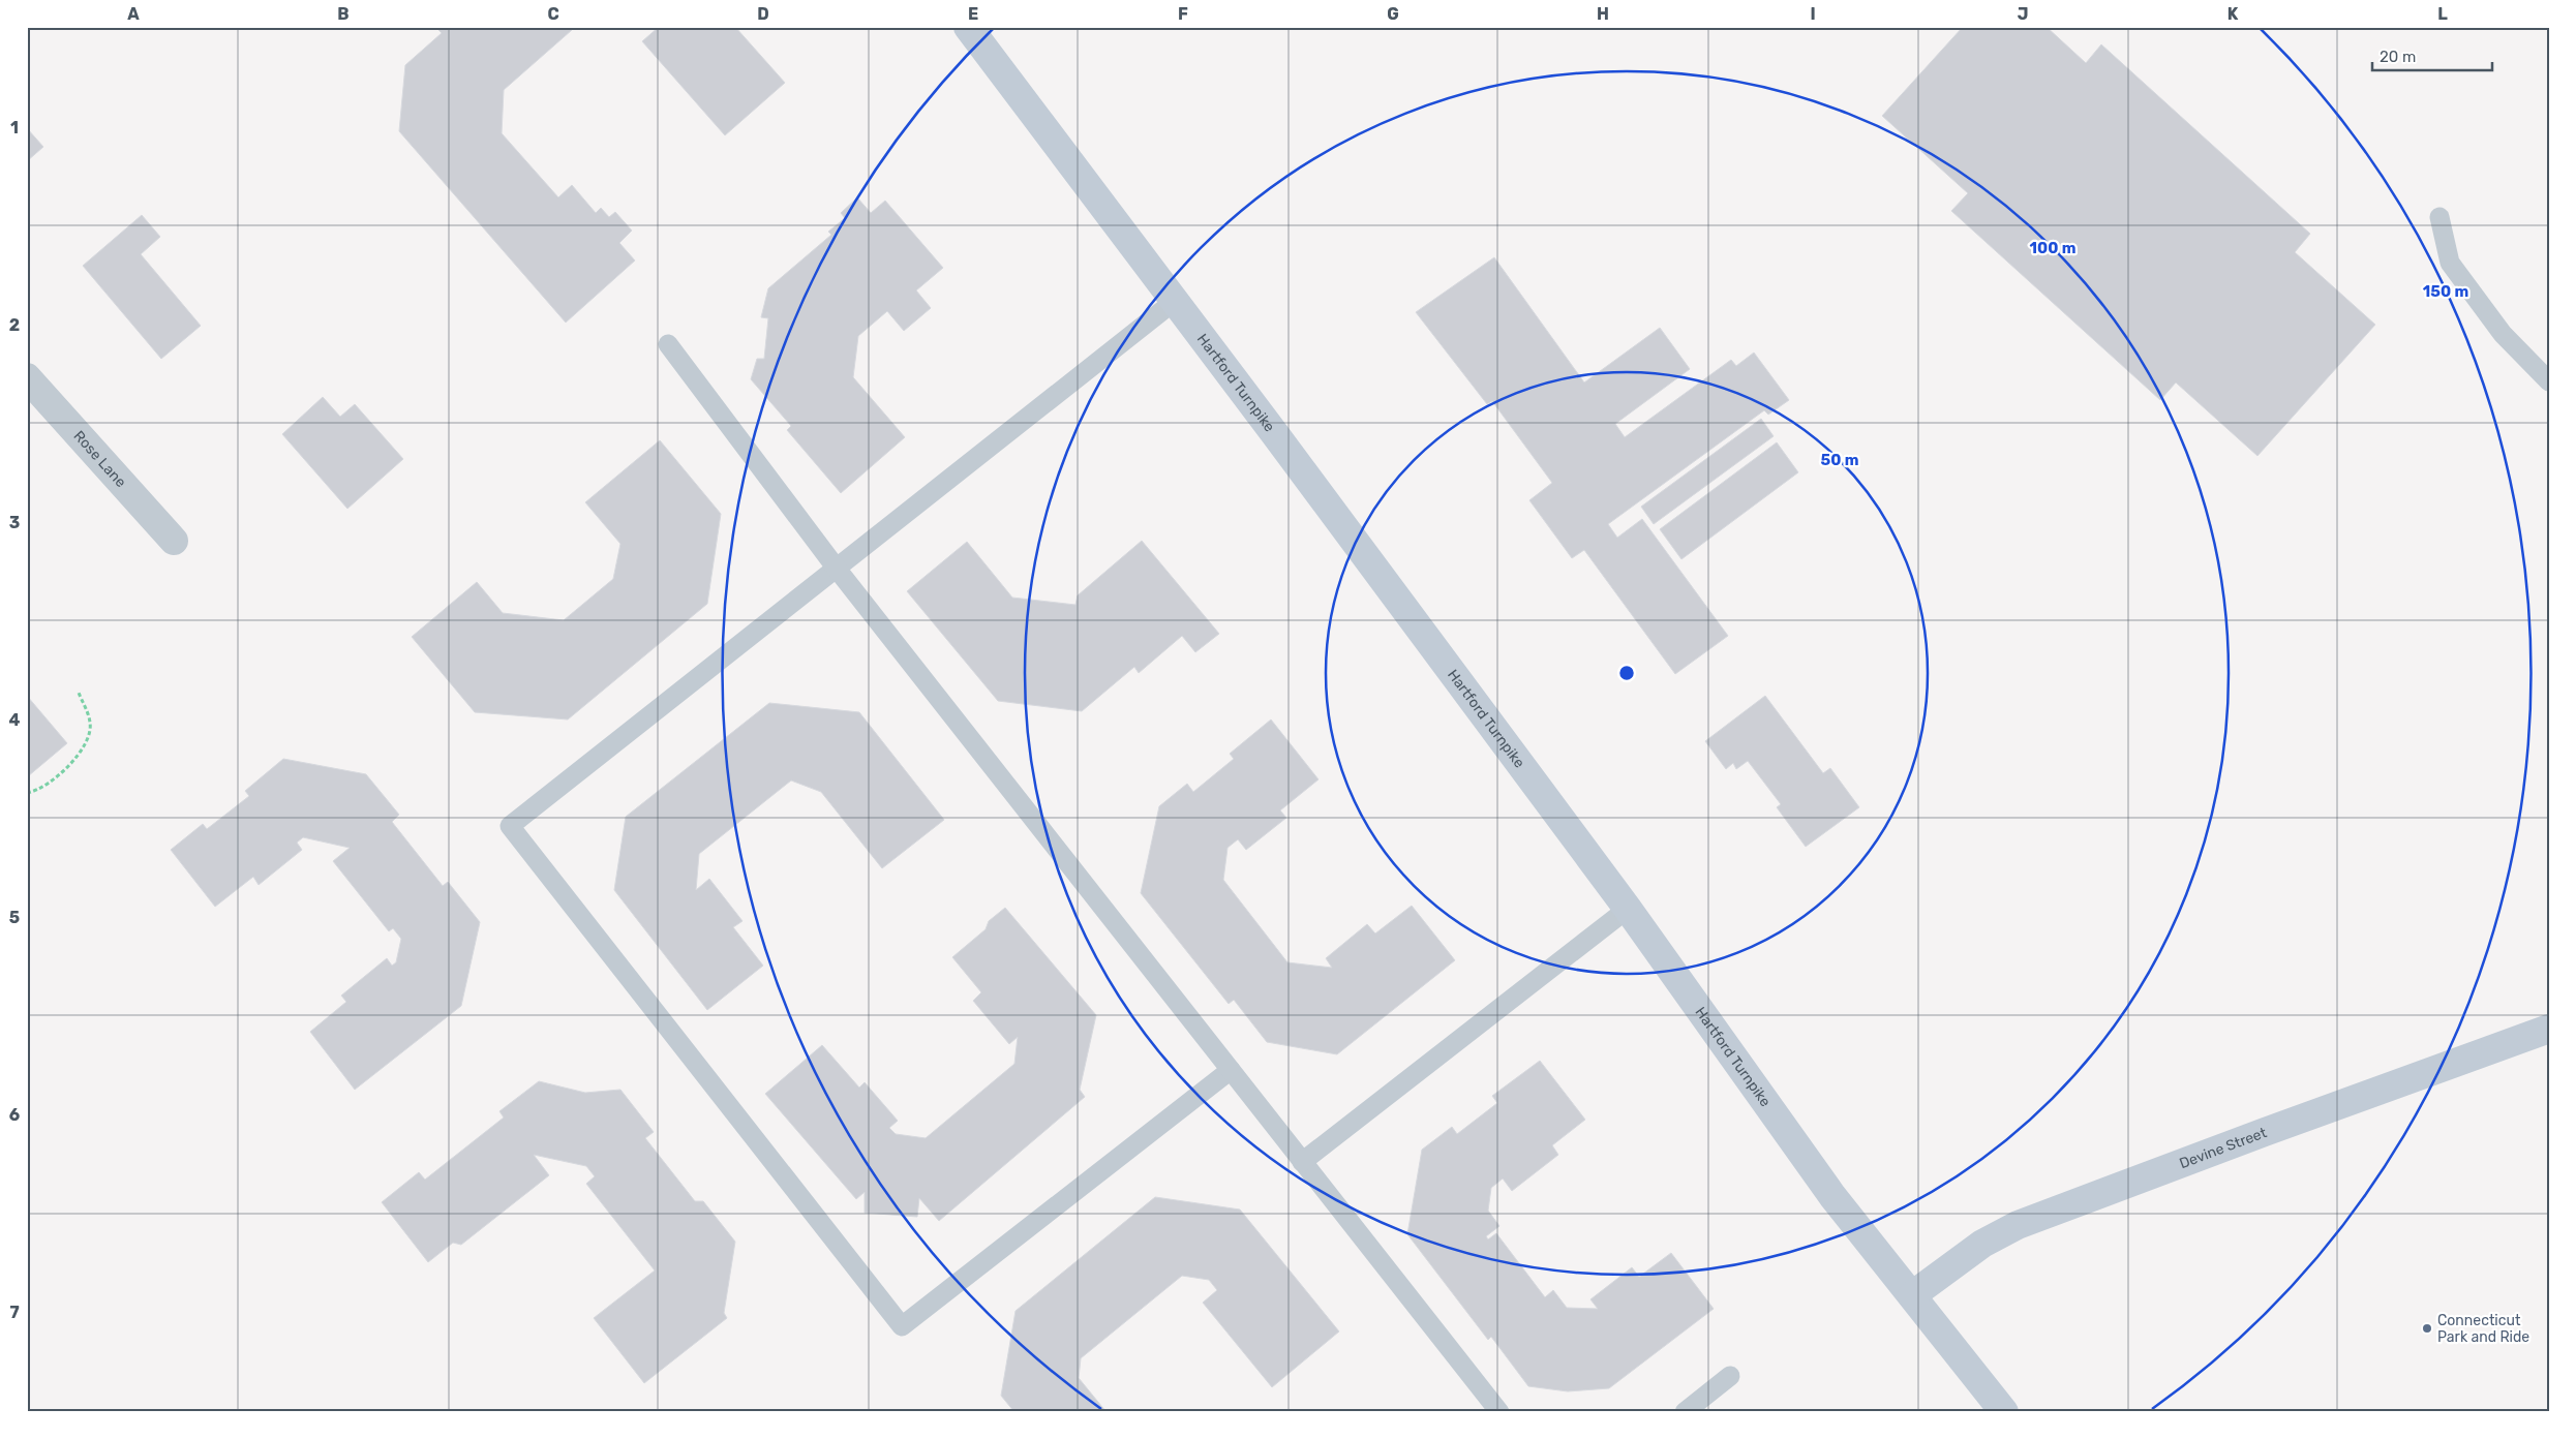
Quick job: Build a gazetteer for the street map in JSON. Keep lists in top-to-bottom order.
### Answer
{
  "streets": {
    "main road": ["Hartford Turnpike", "Devine Street"],
    "street": ["Rose Lane"]
  },
  "crossings": [
    ["Hartford Turnpike", "Devine Street"]
  ],
  "places": ["Connecticut Park and Ride"],
  "scale_bar": "20 m",
  "grid": {
    "columns": [
      "A",
      "B",
      "C",
      "D",
      "E",
      "F",
      "G",
      "H",
      "I",
      "J",
      "K",
      "L"
    ],
    "rows": [
      "1",
      "2",
      "3",
      "4",
      "5",
      "6",
      "7"
    ]
  },
  "rings": ["100 m", "150 m", "50 m"]
}
